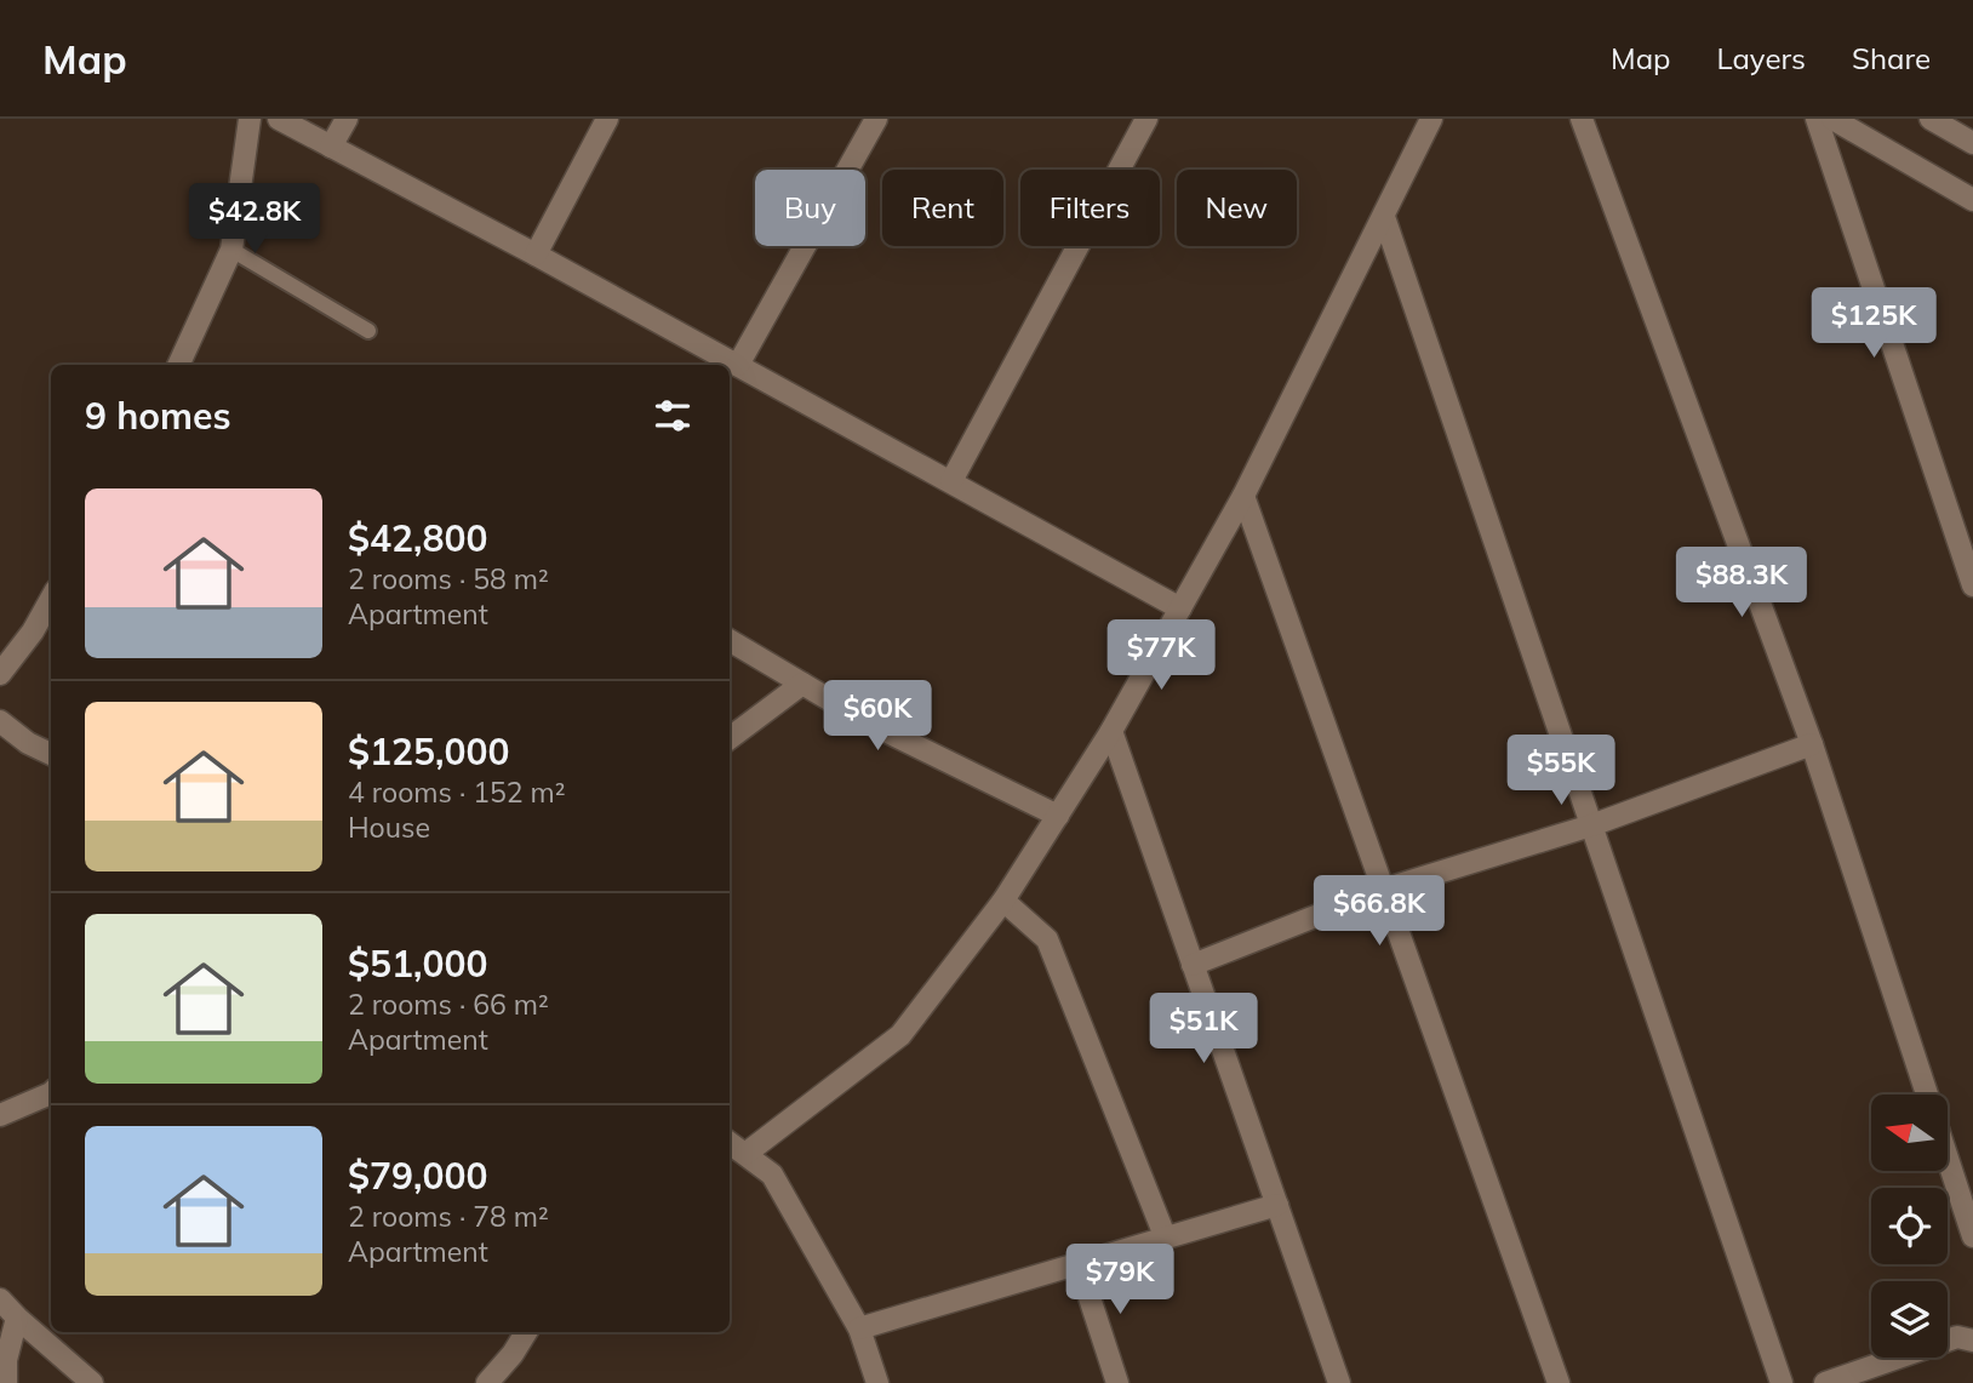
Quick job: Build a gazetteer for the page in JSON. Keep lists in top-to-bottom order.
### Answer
{
  "north": "left",
  "page": {
    "header": "Map",
    "nav": ["Map", "Layers", "Share"],
    "chip": [
      "Buy",
      "Rent",
      "Filters",
      "New"
    ],
    "price": [
      "$42.8K",
      "$125K",
      "$88.3K",
      "$77K",
      "$60K",
      "$55K",
      "$66.8K",
      "$51K",
      "$79K"
    ],
    "heading": "9 homes",
    "list": [
      {
        "name": "$42,800",
        "note": "2 rooms · 58 m² · Apartment"
      },
      {
        "name": "$125,000",
        "note": "4 rooms · 152 m² · House"
      },
      {
        "name": "$51,000",
        "note": "2 rooms · 66 m² · Apartment"
      },
      {
        "name": "$79,000",
        "note": "2 rooms · 78 m² · Apartment"
      }
    ]
  }
}
